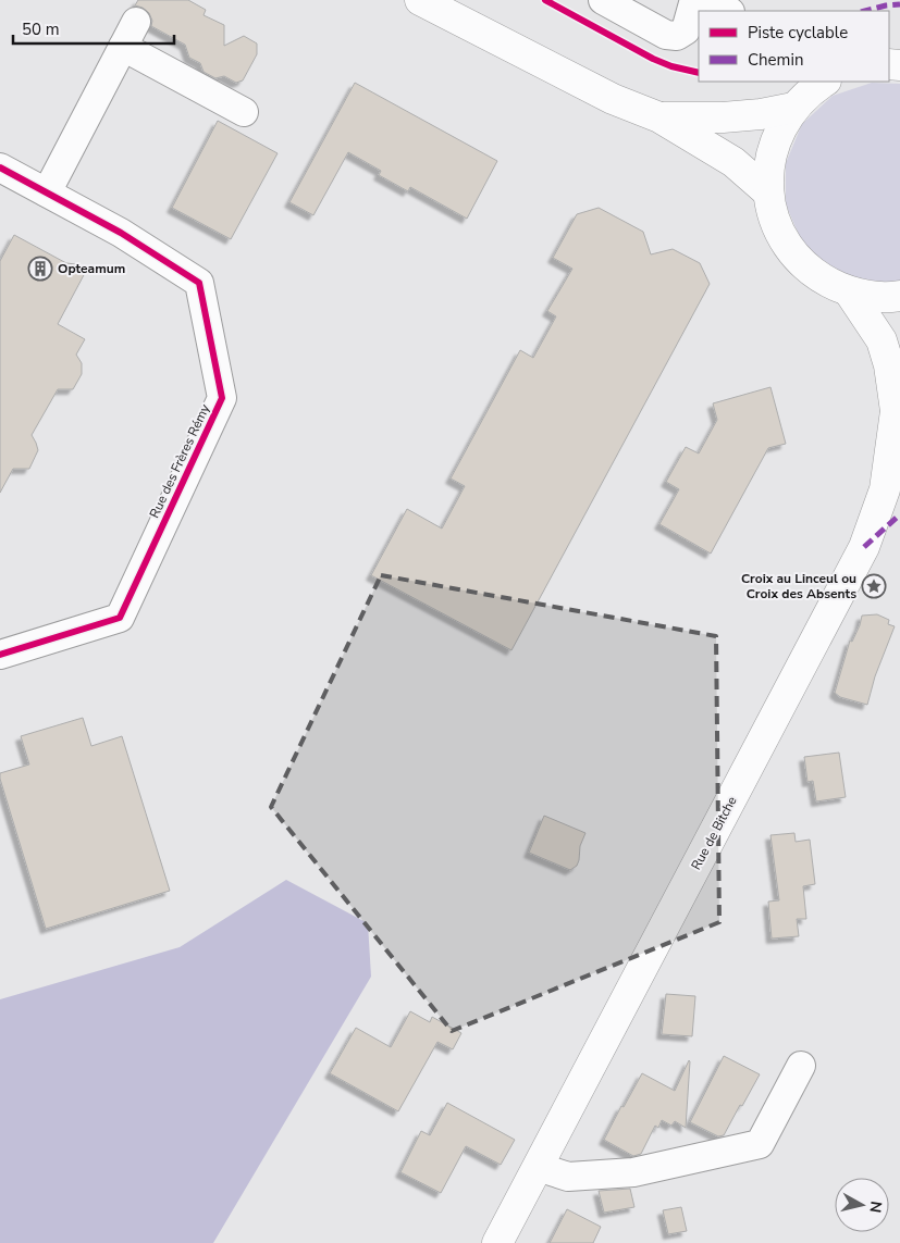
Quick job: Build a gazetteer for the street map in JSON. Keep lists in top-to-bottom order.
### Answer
{
  "streets": {
    "main road": ["Rue de Bitche"],
    "street": ["Rue des Frères Rémy"]
  },
  "places": {
    "building": ["Opteamum"],
    "place": ["Croix au Linceul ou Croix des Absents"]
  },
  "legend": ["Piste cyclable", "Chemin"],
  "scale_bar": "50 m",
  "north": "right"
}
